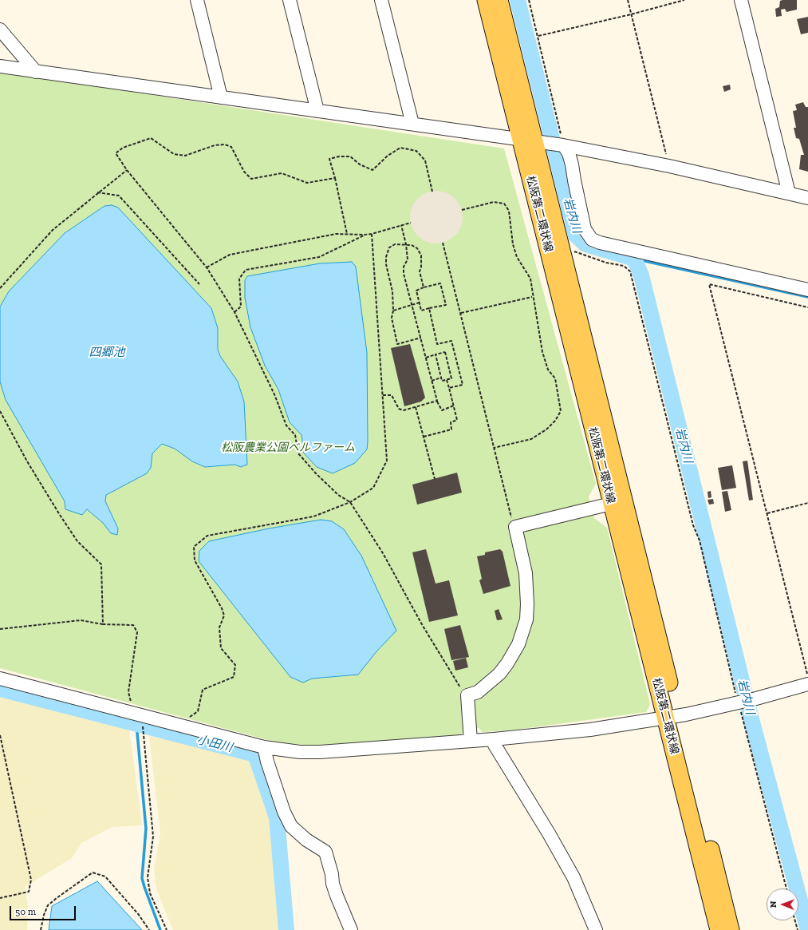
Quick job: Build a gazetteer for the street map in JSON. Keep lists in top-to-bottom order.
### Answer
{
  "streets": {
    "main road": ["松阪第二環状線"]
  },
  "water": ["岩内川", "四郷池", "小田川"],
  "parks": ["松阪農業公園ベルファーム"],
  "scale_bar": "50 m",
  "north": "left"
}
